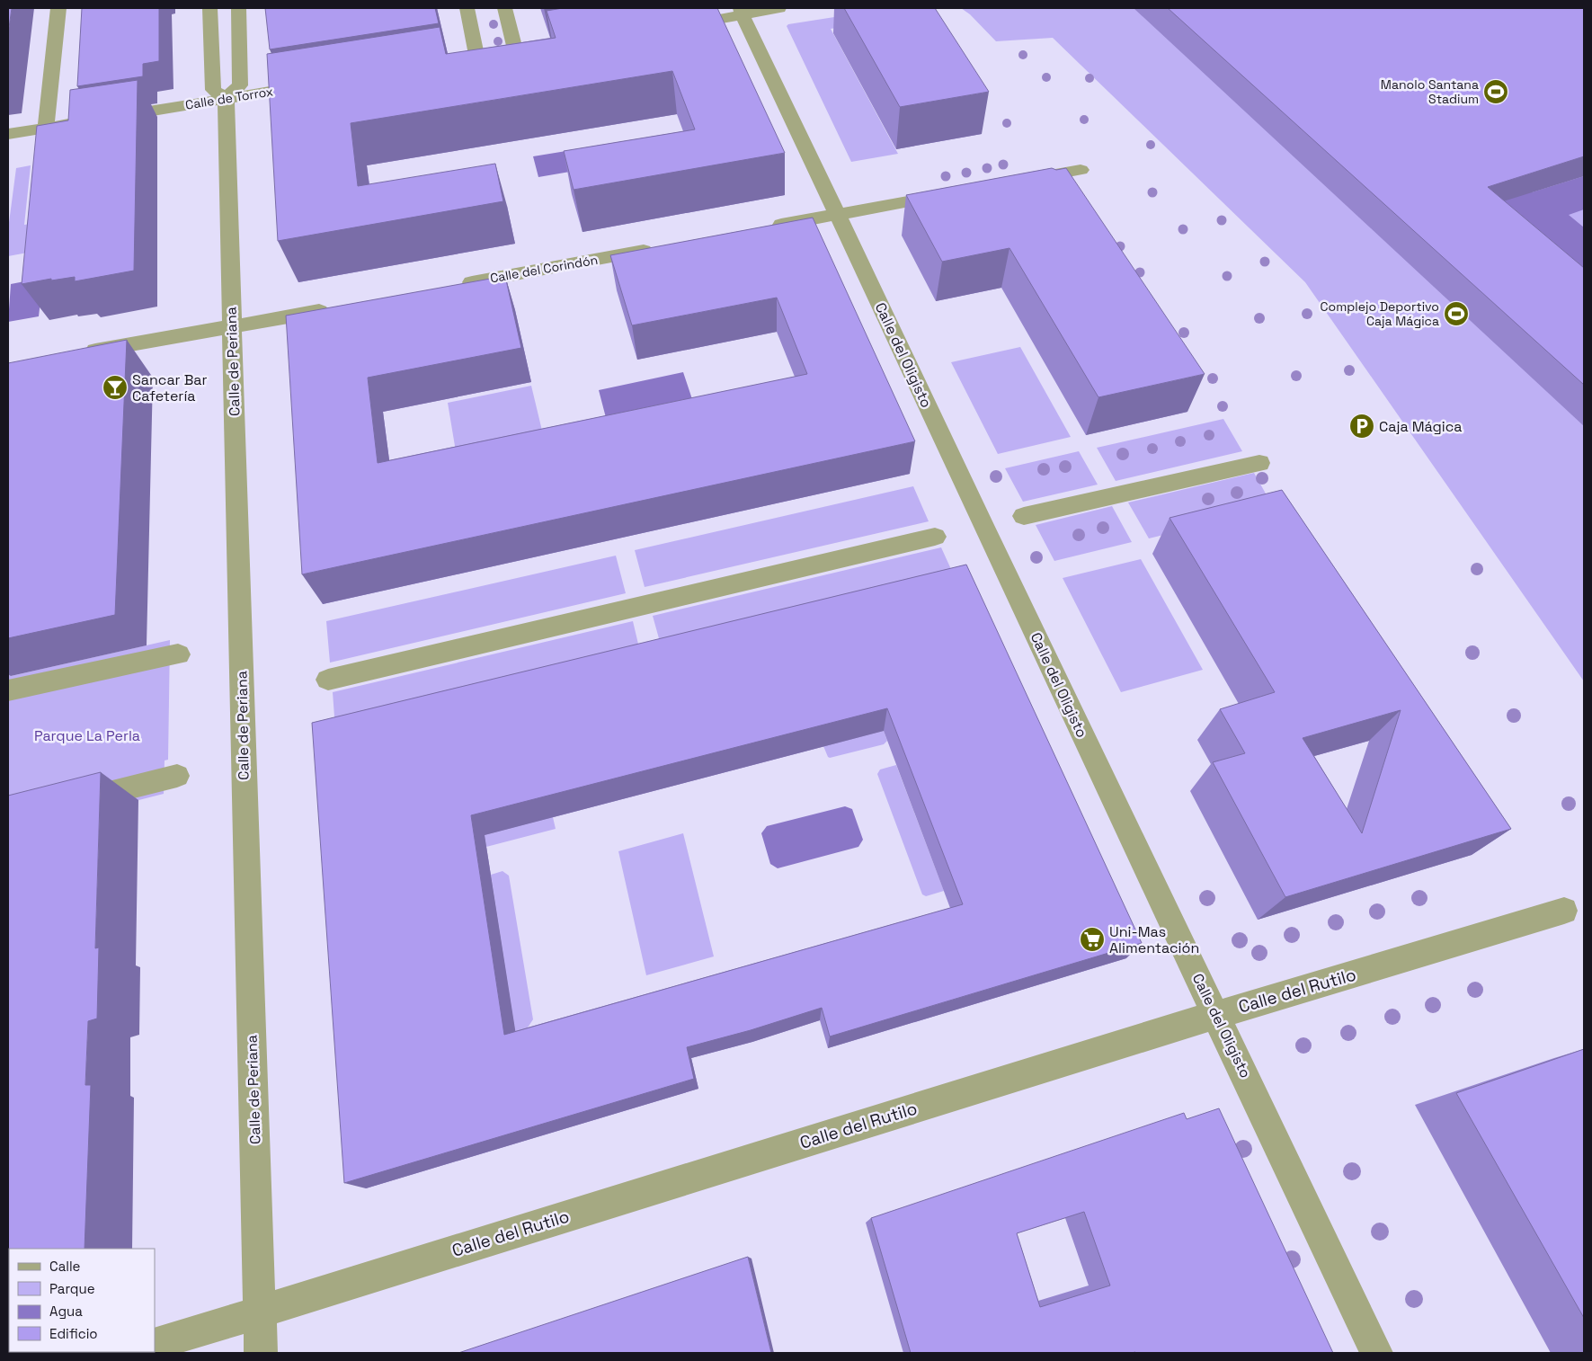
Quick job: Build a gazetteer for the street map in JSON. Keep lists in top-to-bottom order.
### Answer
{
  "streets": {
    "street": [
      "Calle de Torrox",
      "Calle del Corindón",
      "Calle del Oligisto",
      "Calle de Periana",
      "Calle del Rutilo"
    ]
  },
  "crossings": [
    ["Calle de Torrox", "Calle de Periana"],
    ["Calle del Oligisto", "Calle del Rutilo"],
    ["Calle de Periana", "Calle del Rutilo"]
  ],
  "parks": ["Parque La Perla"],
  "places": {
    "sports": ["Manolo Santana Stadium", "Complejo Deportivo Caja Mágica"],
    "bar": ["Sancar Bar Cafetería"],
    "parking": ["Caja Mágica"],
    "supermarket": ["Uni-Mas Alimentación"]
  },
  "legend": [
    "Calle",
    "Parque",
    "Agua",
    "Edificio"
  ]
}
